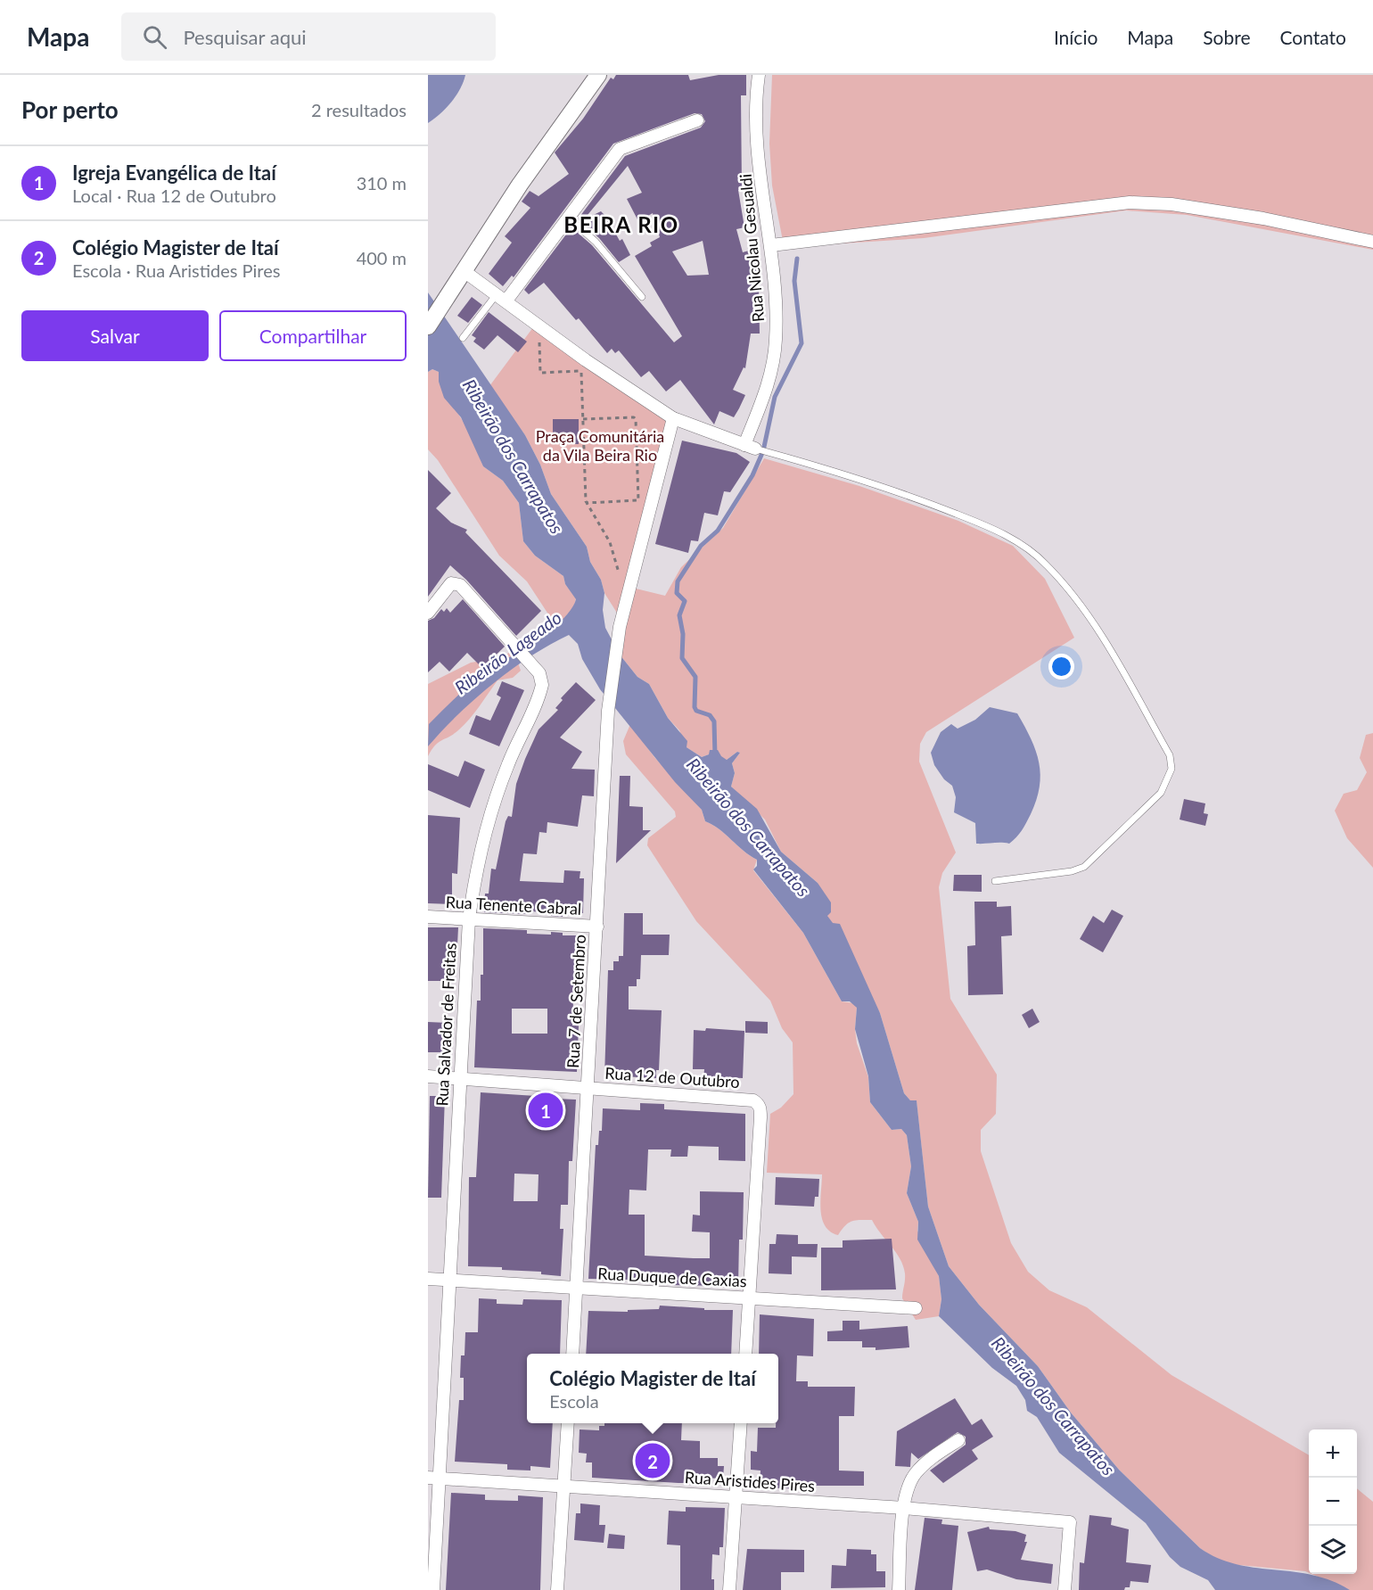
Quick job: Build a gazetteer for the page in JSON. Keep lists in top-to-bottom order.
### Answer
{
  "streets": {
    "street": [
      "Rua Nicolau Gesualdi",
      "Rua Tenente Cabral",
      "Rua 7 de Setembro",
      "Rua Salvador de Freitas",
      "Rua 12 de Outubro",
      "Rua Duque de Caxias",
      "Rua Aristides Pires"
    ]
  },
  "crossings": [
    ["Rua Tenente Cabral", "Rua 7 de Setembro"],
    ["Rua Tenente Cabral", "Rua Salvador de Freitas"],
    ["Rua 7 de Setembro", "Rua 12 de Outubro"],
    ["Rua 7 de Setembro", "Rua Duque de Caxias"],
    ["Rua Salvador de Freitas", "Rua 12 de Outubro"],
    ["Rua Salvador de Freitas", "Rua Duque de Caxias"],
    ["Rua Salvador de Freitas", "Rua Aristides Pires"],
    ["Rua 12 de Outubro", "Rua Duque de Caxias"]
  ],
  "districts": ["BEIRA RIO"],
  "water": ["Ribeirão dos Carrapatos", "Ribeirão Lageado"],
  "parks": ["Praça Comunitária da Vila Beira Rio"],
  "page": {
    "header": "Mapa",
    "search": "Pesquisar aqui",
    "nav": [
      "Início",
      "Mapa",
      "Sobre",
      "Contato"
    ],
    "heading": ["Por perto", "2 resultados"],
    "list": [
      {
        "mark": "1",
        "name": "Igreja Evangélica de Itaí",
        "note": "Local · Rua 12 de Outubro",
        "value": "310 m"
      },
      {
        "mark": "2",
        "name": "Colégio Magister de Itaí",
        "note": "Escola · Rua Aristides Pires",
        "value": "400 m"
      }
    ],
    "buttons": ["Salvar", "Compartilhar"],
    "pins": ["1", "2"],
    "popup": ["Colégio Magister de Itaí", "Escola"],
    "map_buttons": ["+", "−"]
  }
}
